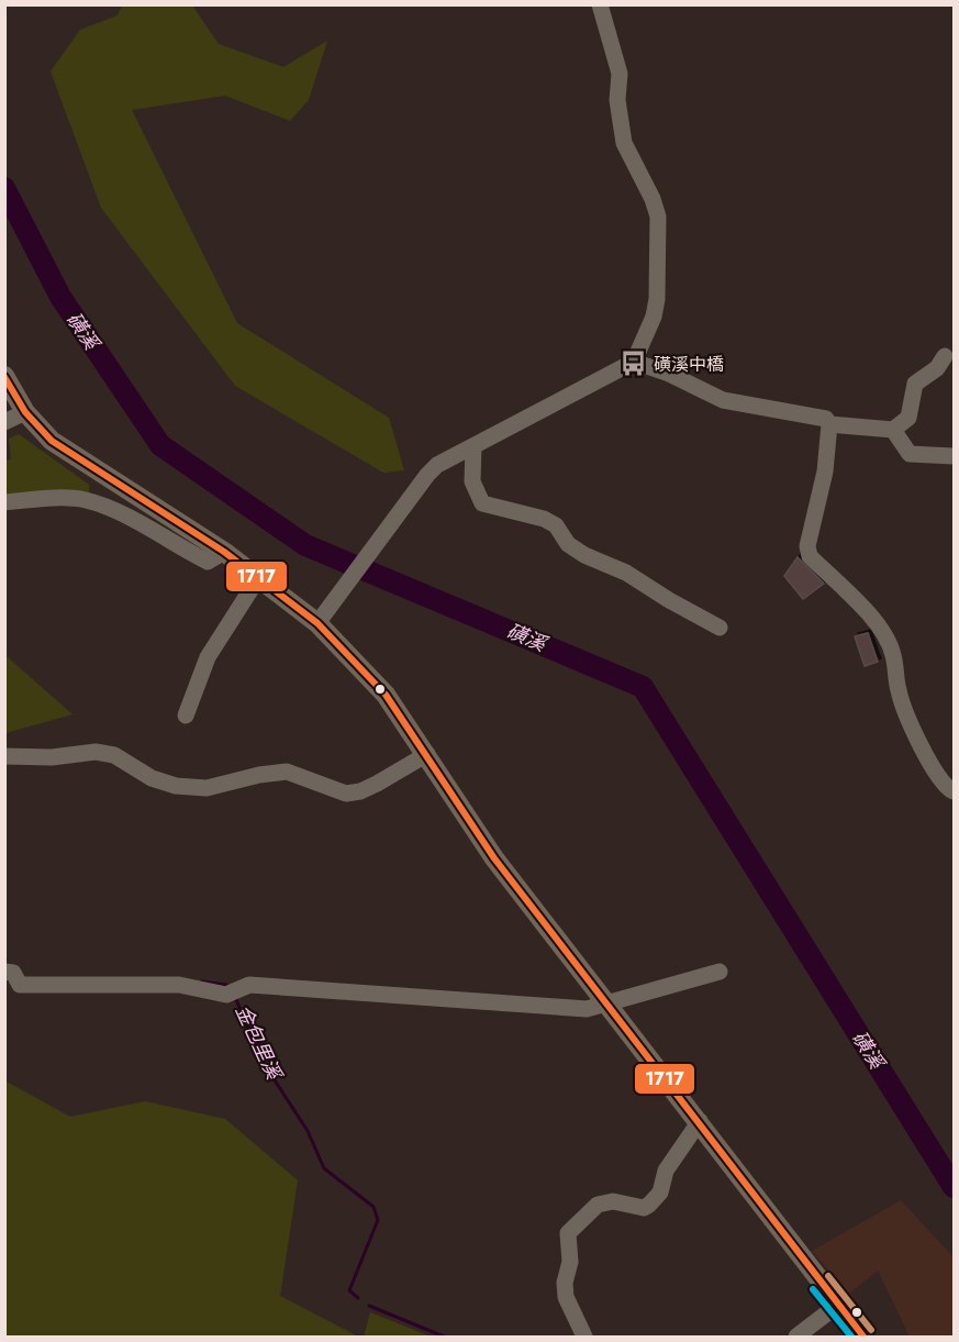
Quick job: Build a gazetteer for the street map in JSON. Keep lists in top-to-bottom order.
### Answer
{
  "water": ["磺溪", "金包里溪"],
  "places": {
    "bus stop": ["磺溪中橋"]
  },
  "lines": ["transit line 1717"]
}
